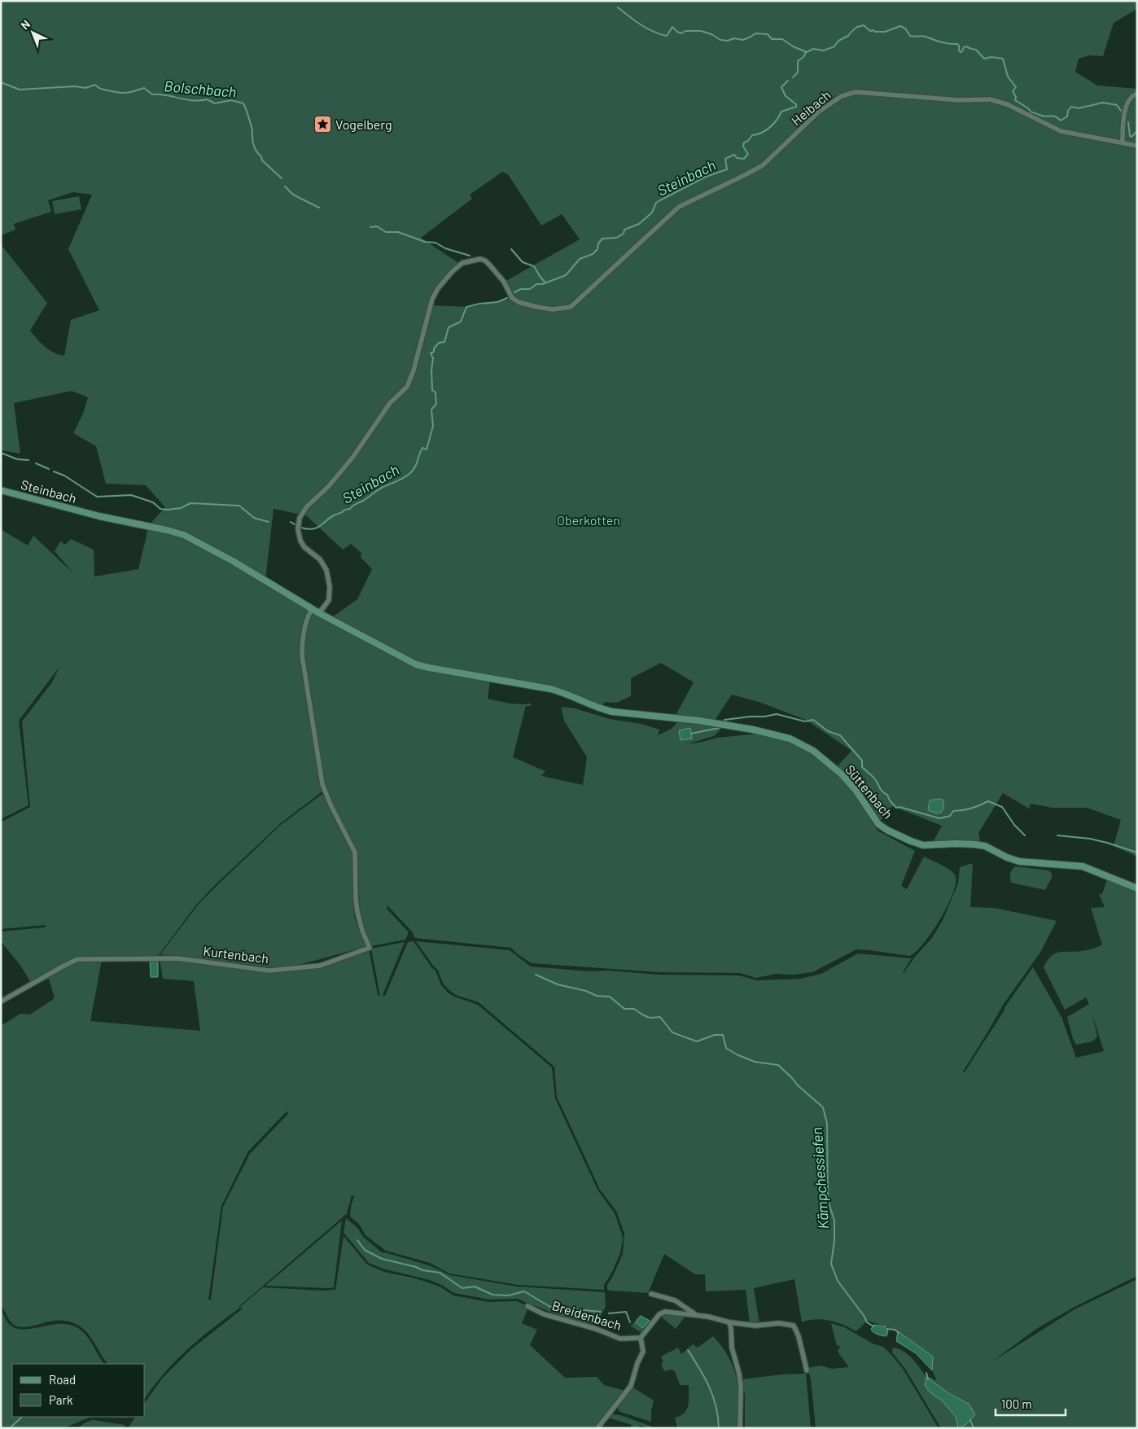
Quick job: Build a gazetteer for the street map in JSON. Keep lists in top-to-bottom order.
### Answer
{
  "streets": {
    "street": [
      "Heibach",
      "Steinbach",
      "Süttenbach",
      "Kurtenbach",
      "Breidenbach"
    ]
  },
  "crossings": [
    ["Heibach", "Steinbach"],
    ["Steinbach", "Süttenbach"],
    ["Steinbach", "Kurtenbach"]
  ],
  "water": ["Bolschbach", "Steinbach", "Kämpchessiefen"],
  "parks": ["Oberkotten"],
  "places": {
    "place": ["Vogelberg"]
  },
  "legend": ["Road", "Park"],
  "scale_bar": "100 m",
  "north": "top left"
}
